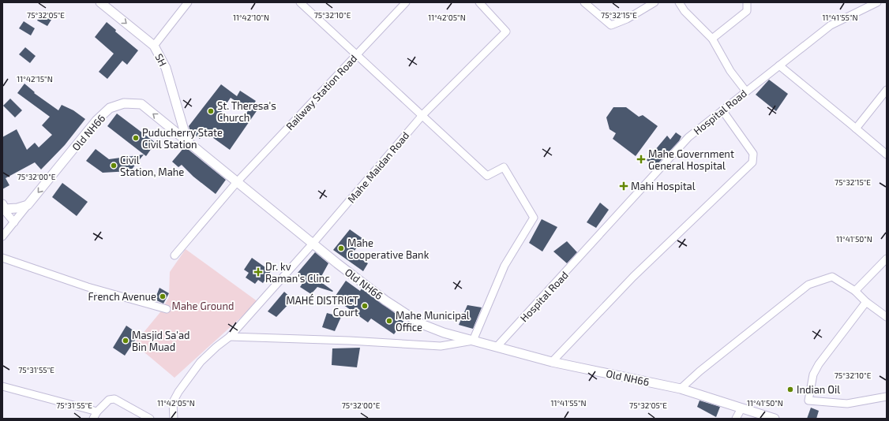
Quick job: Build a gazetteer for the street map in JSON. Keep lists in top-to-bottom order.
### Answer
{
  "streets": {
    "main road": ["SH", "Old NH66"],
    "street": ["Railway Station Road", "Hospital Road", "Mahe Maidan Road"]
  },
  "crossings": [
    ["SH", "Old NH66"],
    ["Railway Station Road", "Old NH66"],
    ["Hospital Road", "Old NH66"],
    ["Old NH66", "Mahe Maidan Road"]
  ],
  "one_way": ["SH"],
  "parks": ["Mahe Ground"],
  "places": {
    "other": [
      "St. Theresa's Church",
      "Puducherry State Civil Station",
      "Civil Station, Mahe",
      "Mahe Cooperative Bank",
      "French Avenue",
      "MAHÉ DISTRICT Court",
      "Mahe Municipal Office",
      "Masjid Sa'ad Bin Muad",
      "Indian Oil"
    ],
    "health": ["Mahe Government General Hospital", "Mahi Hospital", "Dr. kv Raman's Clinc"]
  },
  "coordinates": [
    "75°32'05\"E",
    "75°32'10\"E",
    "75°32'15\"E",
    "11°42'10\"N",
    "11°42'05\"N",
    "11°41'55\"N",
    "11°42'15\"N",
    "75°32'00\"E",
    "11°41'50\"N",
    "75°31'55\"E"
  ]
}
